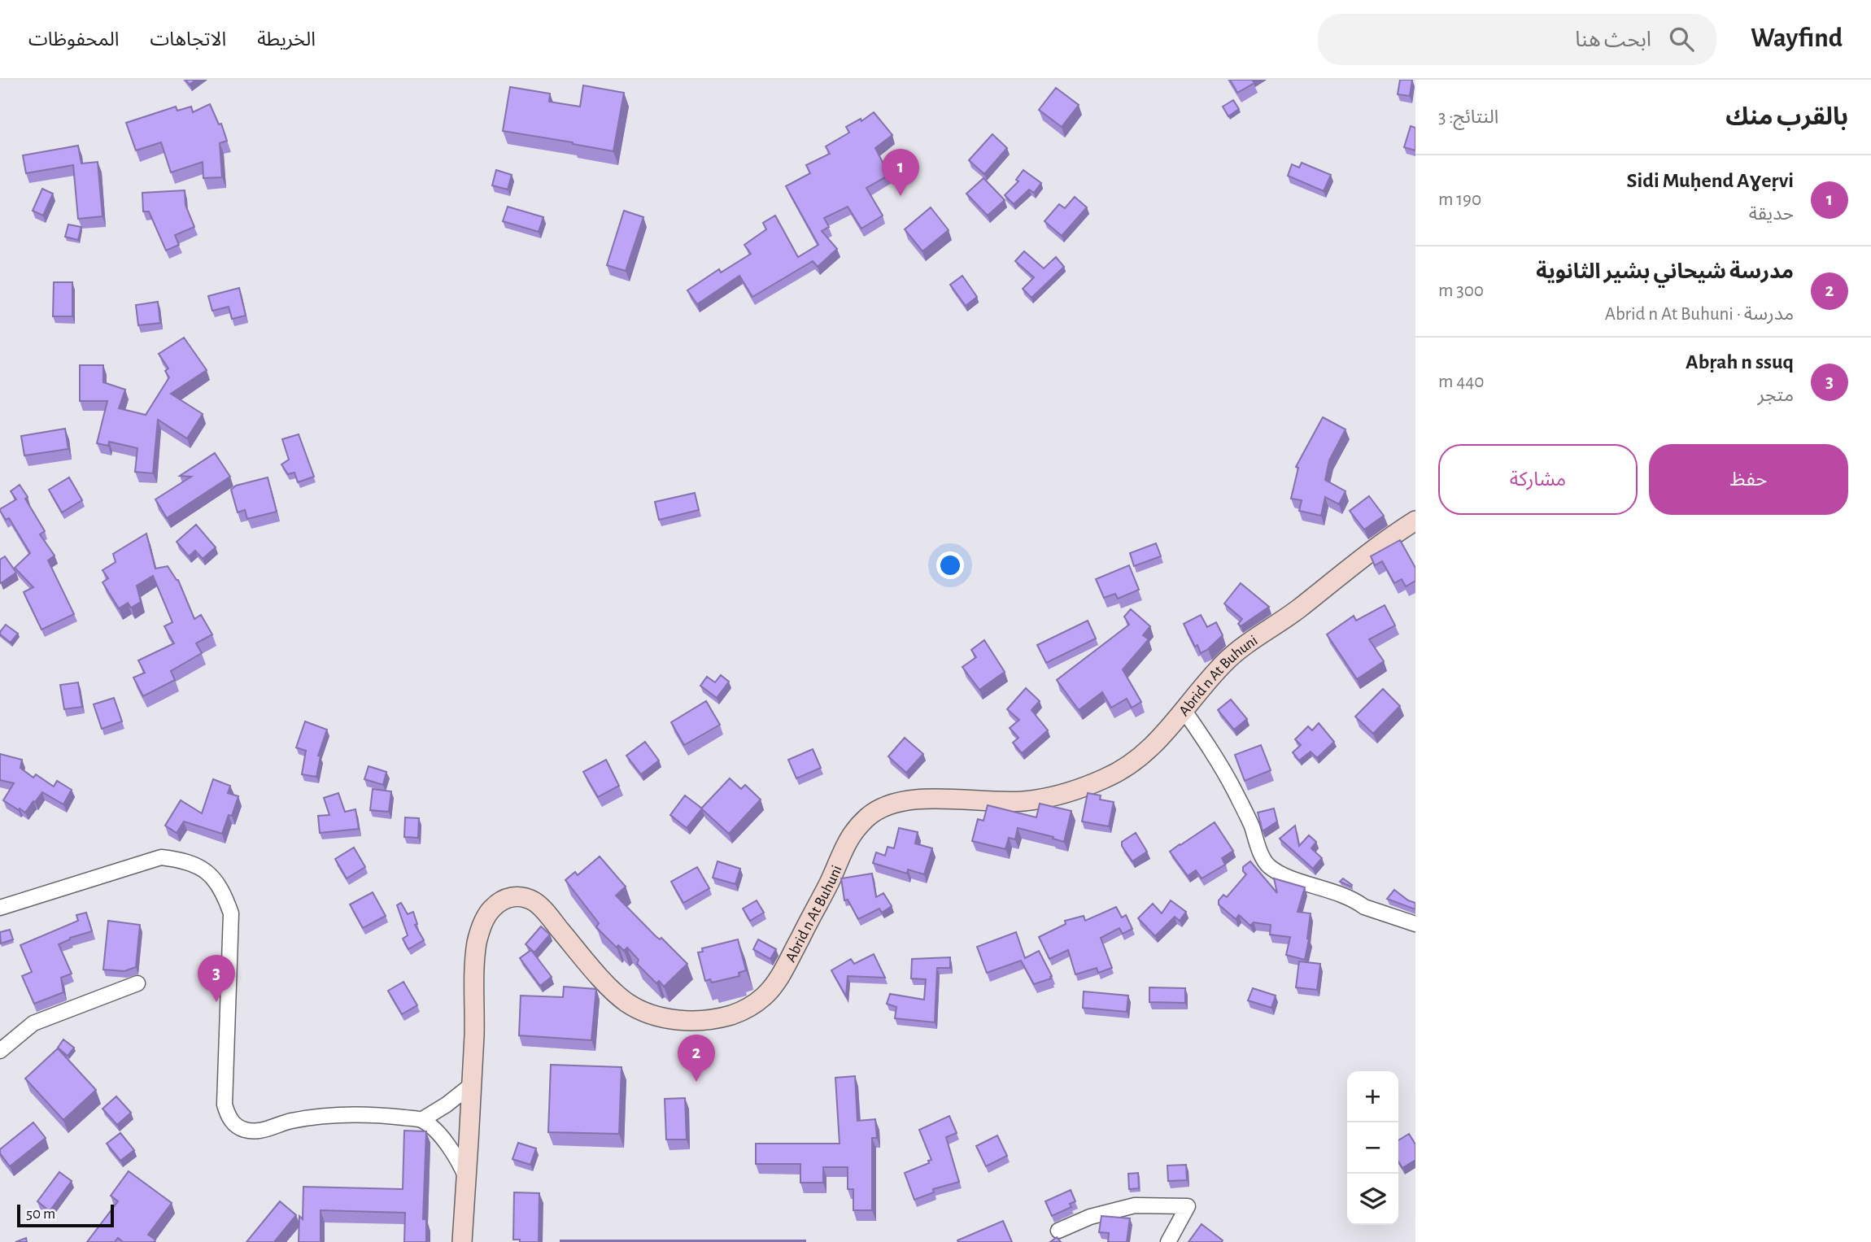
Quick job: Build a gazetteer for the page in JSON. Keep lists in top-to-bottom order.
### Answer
{
  "streets": {
    "street": ["Abrid n At Buhuni"]
  },
  "scale_bar": "50 m",
  "page": {
    "header": "Wayfind",
    "search": "ابحث هنا",
    "nav": ["الخريطة", "الاتجاهات", "المحفوظات"],
    "heading": ["بالقرب منك", "النتائج: 3"],
    "pins": ["1", "3", "2"],
    "list": [
      {
        "mark": "1",
        "name": "Sidi Muḥend Aɣeṛvi",
        "note": "حديقة",
        "value": "190 m"
      },
      {
        "mark": "2",
        "name": "مدرسة شيحاني بشير الثانوية",
        "note": "مدرسة · Abrid n At Buhuni",
        "value": "300 m"
      },
      {
        "mark": "3",
        "name": "Abṛah n ssuq",
        "note": "متجر",
        "value": "440 m"
      }
    ],
    "buttons": ["حفظ", "مشاركة"],
    "map_buttons": ["+", "−"],
    "scale": "50 m"
  }
}
